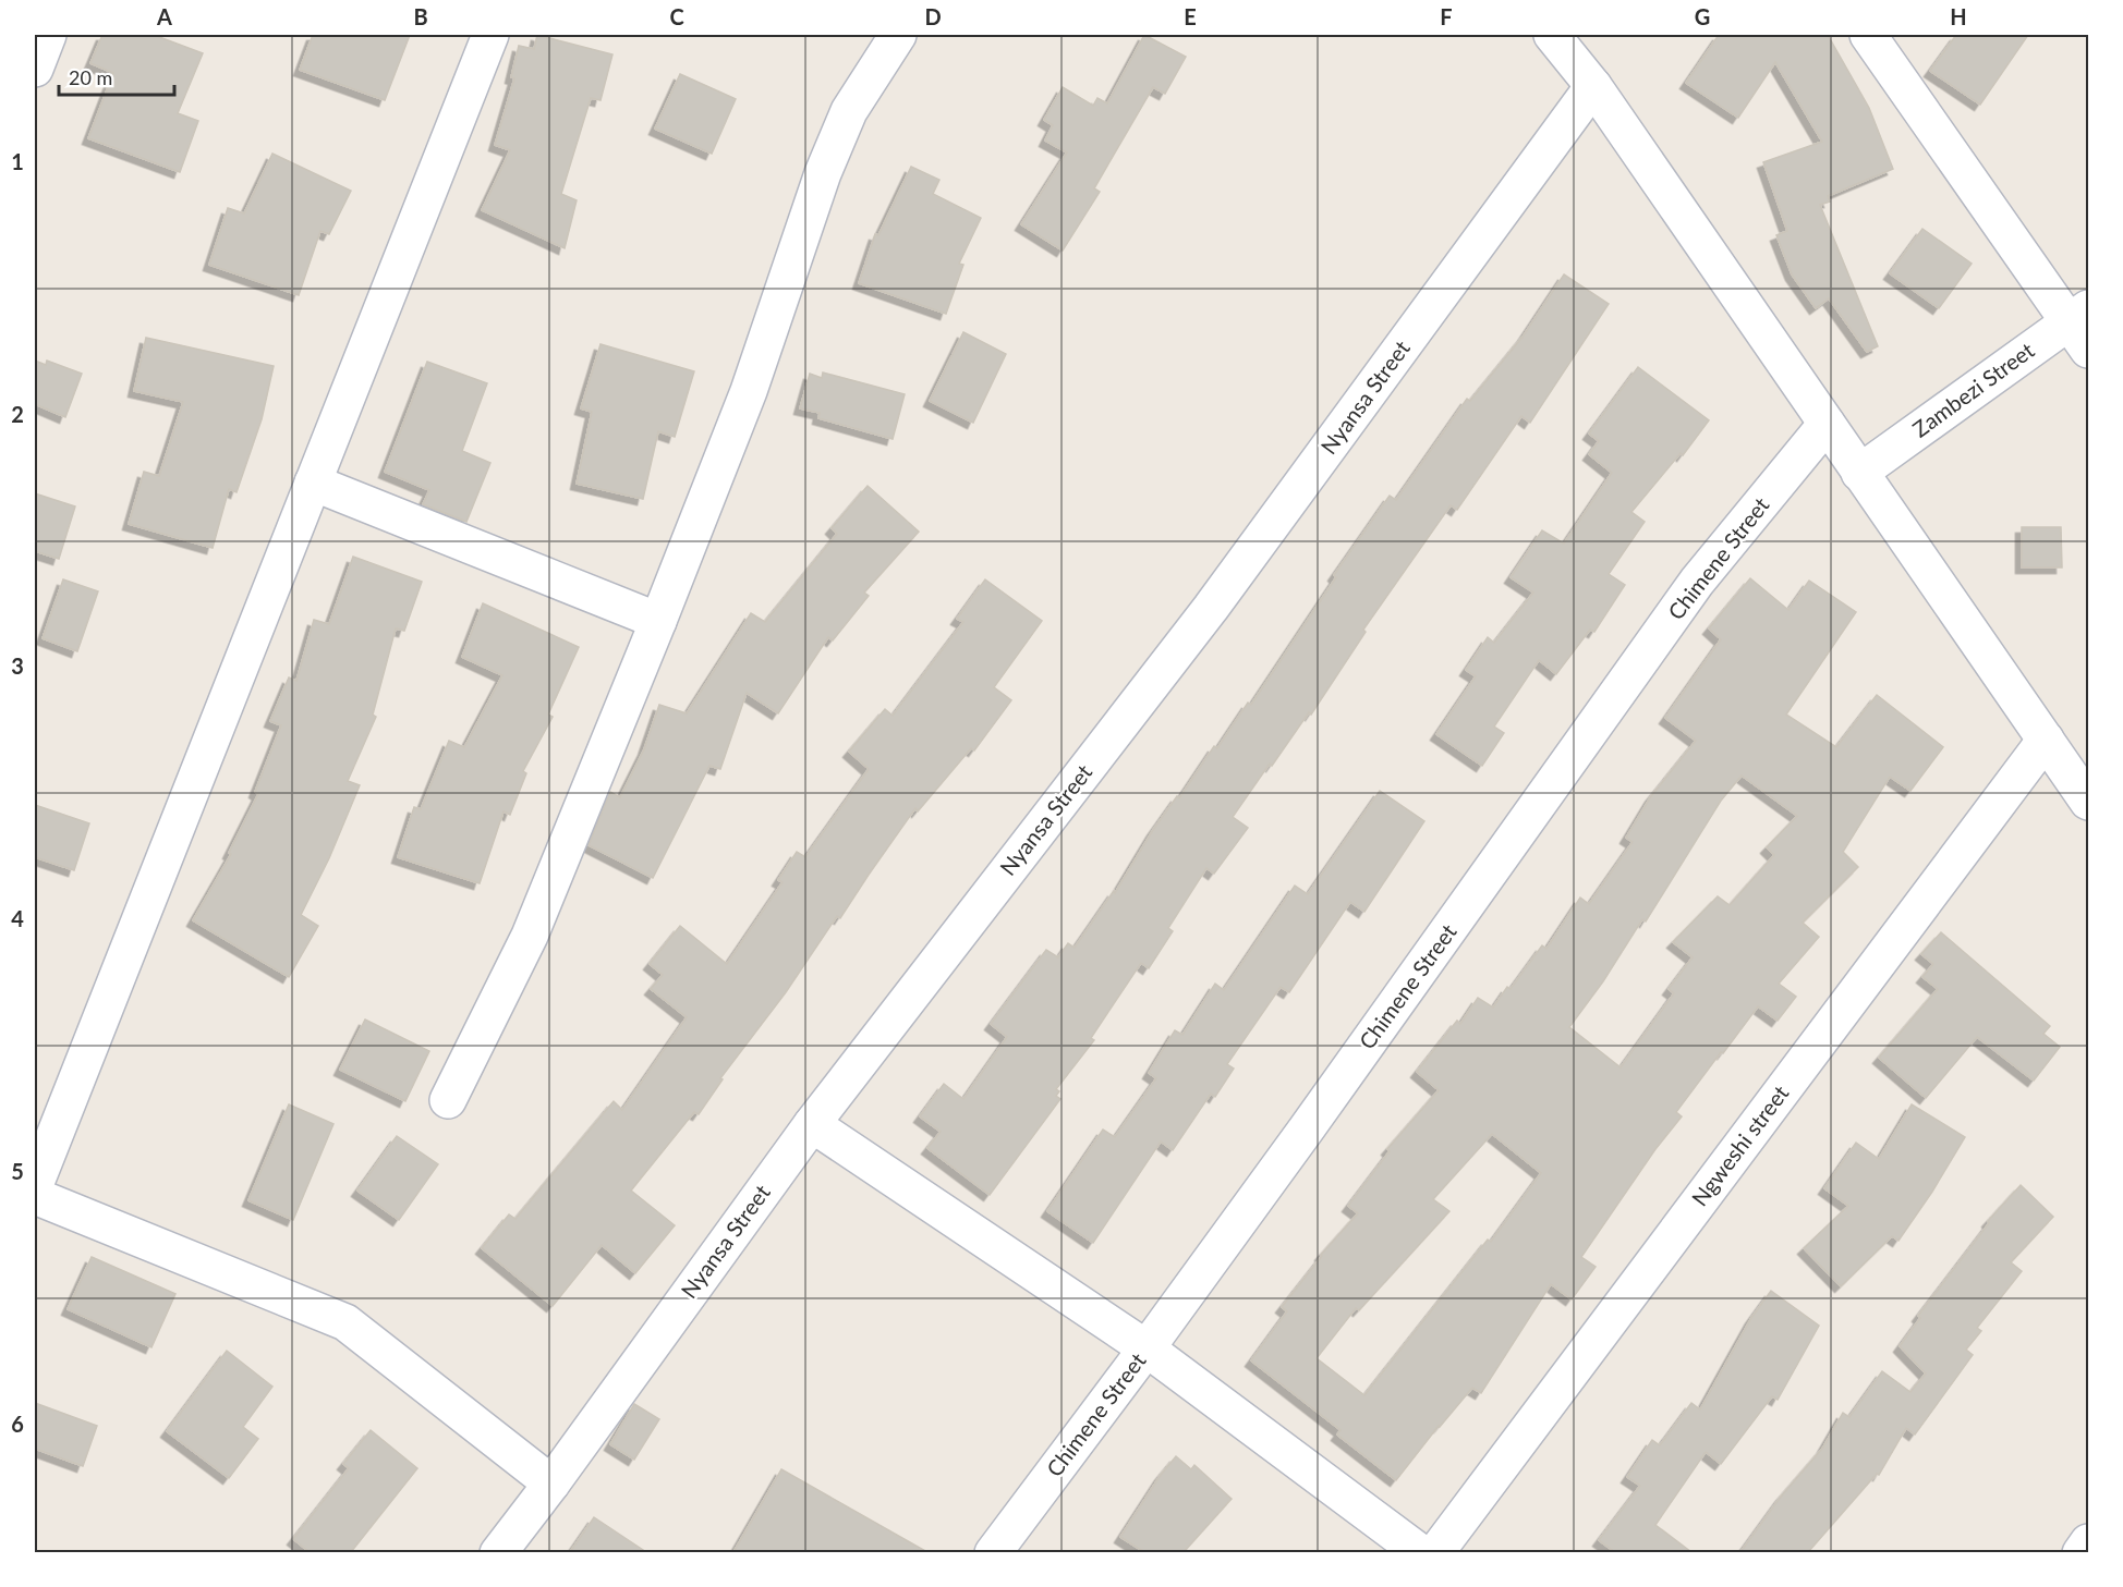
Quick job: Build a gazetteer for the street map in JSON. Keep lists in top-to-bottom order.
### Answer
{
  "streets": {
    "street": [
      "Zambezi Street",
      "Nyansa Street",
      "Chimene Street",
      "Ngweshi street"
    ]
  },
  "scale_bar": "20 m",
  "grid": {
    "columns": [
      "A",
      "B",
      "C",
      "D",
      "E",
      "F",
      "G",
      "H"
    ],
    "rows": [
      "1",
      "2",
      "3",
      "4",
      "5",
      "6"
    ]
  }
}
